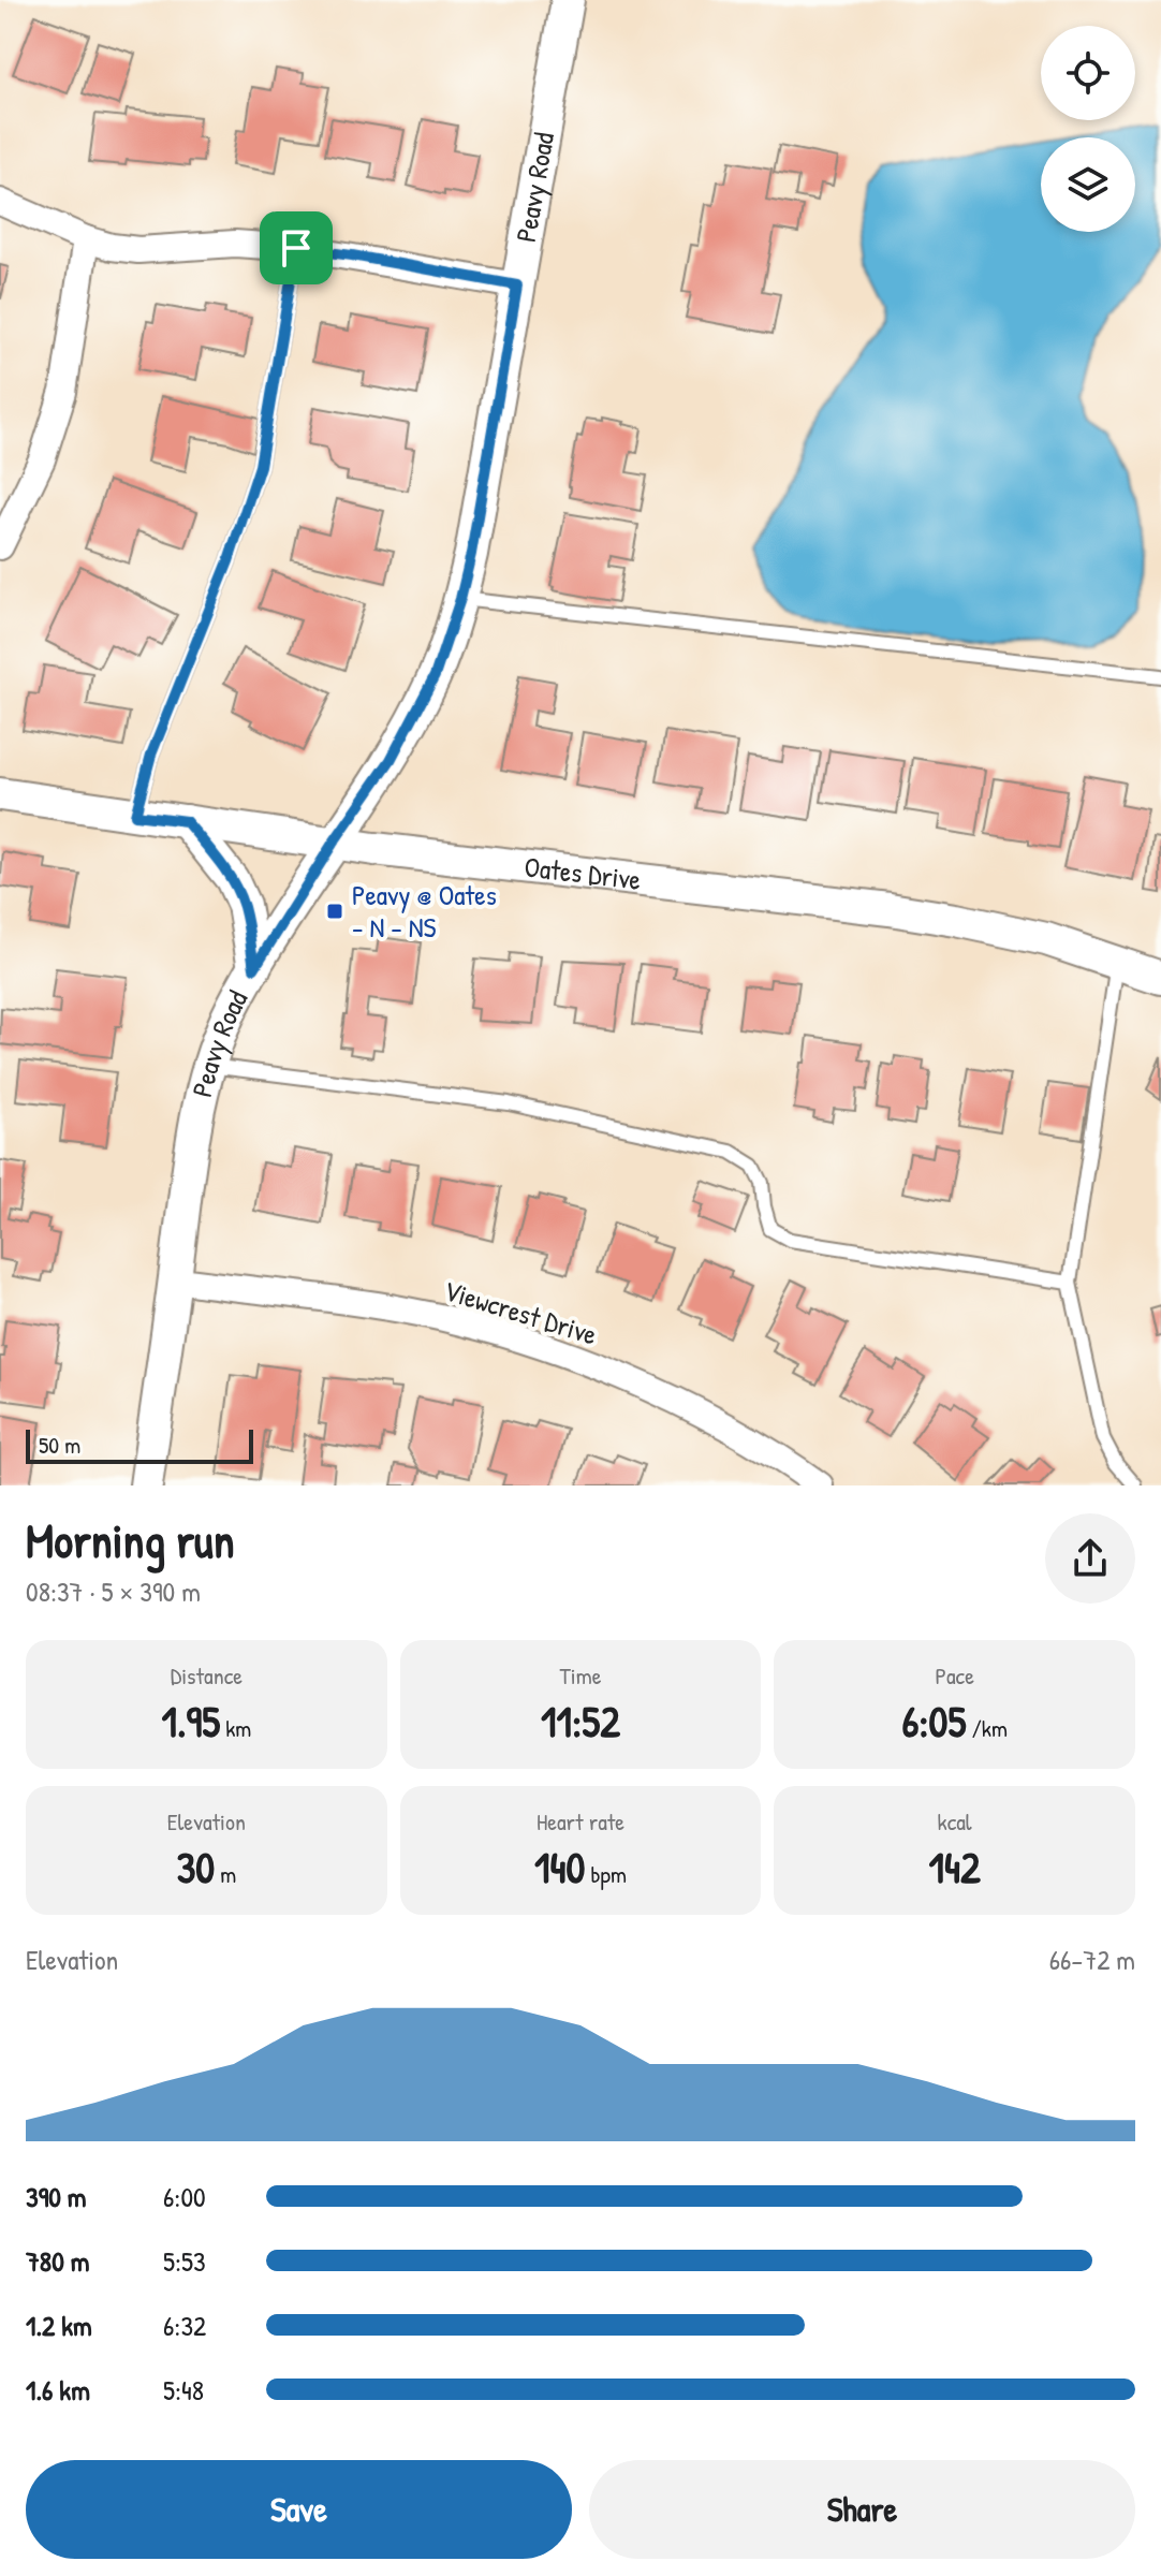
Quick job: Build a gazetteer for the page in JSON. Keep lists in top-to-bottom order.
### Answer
{
  "streets": {
    "street": ["Peavy Road", "Oates Drive", "Viewcrest Drive"]
  },
  "crossings": [
    ["Peavy Road", "Oates Drive"],
    ["Peavy Road", "Viewcrest Drive"]
  ],
  "places": {
    "transit": ["Peavy @ Oates - N - NS"]
  },
  "scale_bar": "50 m",
  "page": {
    "scale": "50 m",
    "heading": ["Morning run", "08:37 · 5 × 390 m"],
    "stats": [
      ["Distance", "1.95 km"],
      ["Time", "11:52"],
      ["Pace", "6:05 /km"],
      ["Elevation", "30 m"],
      ["Heart rate", "140 bpm"],
      ["kcal", "142"]
    ],
    "chart": ["Elevation", "66–72 m"],
    "list": [
      {
        "name": "390 m",
        "note": "6:00"
      },
      {
        "name": "780 m",
        "note": "5:53"
      },
      {
        "name": "1.2 km",
        "note": "6:32"
      },
      {
        "name": "1.6 km",
        "note": "5:48"
      }
    ],
    "buttons": ["Save", "Share"]
  }
}
